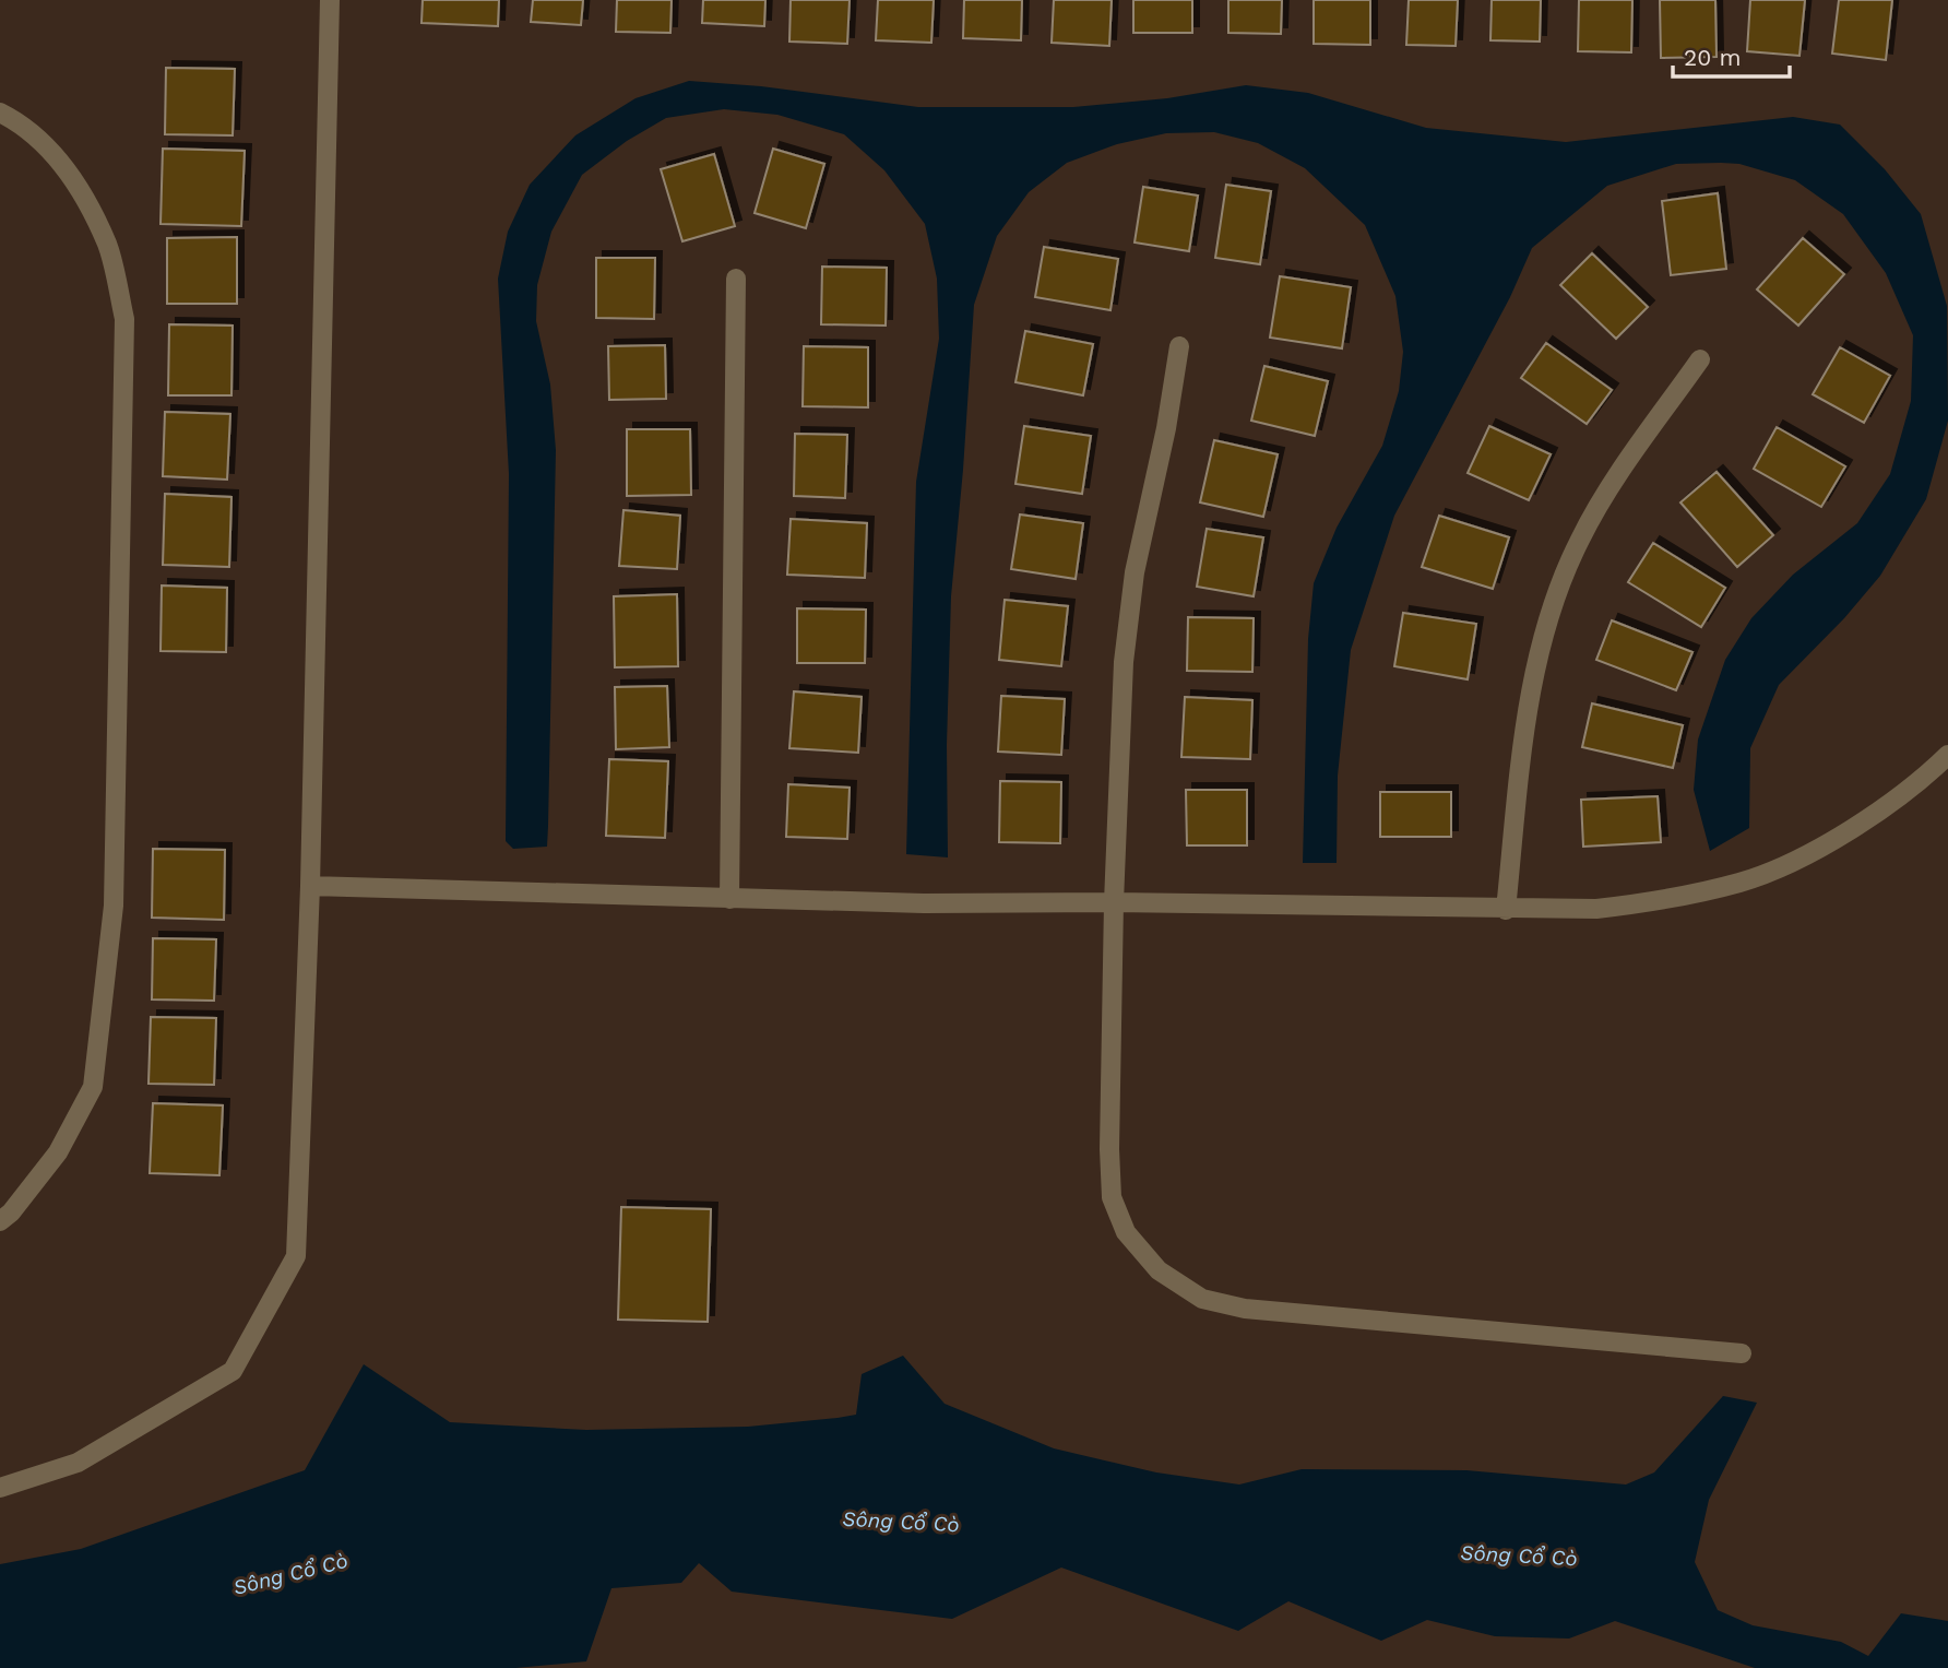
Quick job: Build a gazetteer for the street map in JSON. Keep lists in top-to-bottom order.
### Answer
{
  "water": ["Sông Cổ Cò"],
  "scale_bar": "20 m"
}
